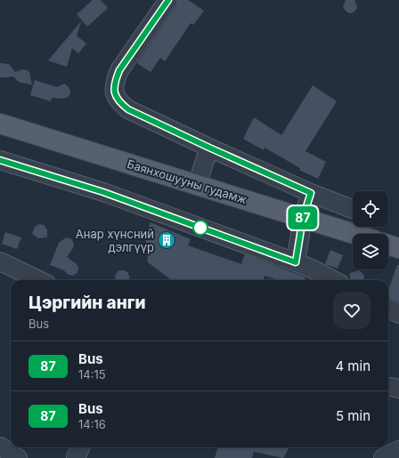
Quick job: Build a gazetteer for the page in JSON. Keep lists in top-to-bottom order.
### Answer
{
  "streets": {
    "main road": ["Баянхошууны гудамж"]
  },
  "places": {
    "building": ["Анар хүнсний дэлгүүр"]
  },
  "lines": ["bus line 87"],
  "page": {
    "on_map": "87",
    "heading": ["Цэргийн анги", "Bus"],
    "list": [
      {
        "mark": "87",
        "name": "Bus",
        "note": "14:15",
        "value": "4 min"
      },
      {
        "mark": "87",
        "name": "Bus",
        "note": "14:16",
        "value": "5 min"
      }
    ]
  }
}
